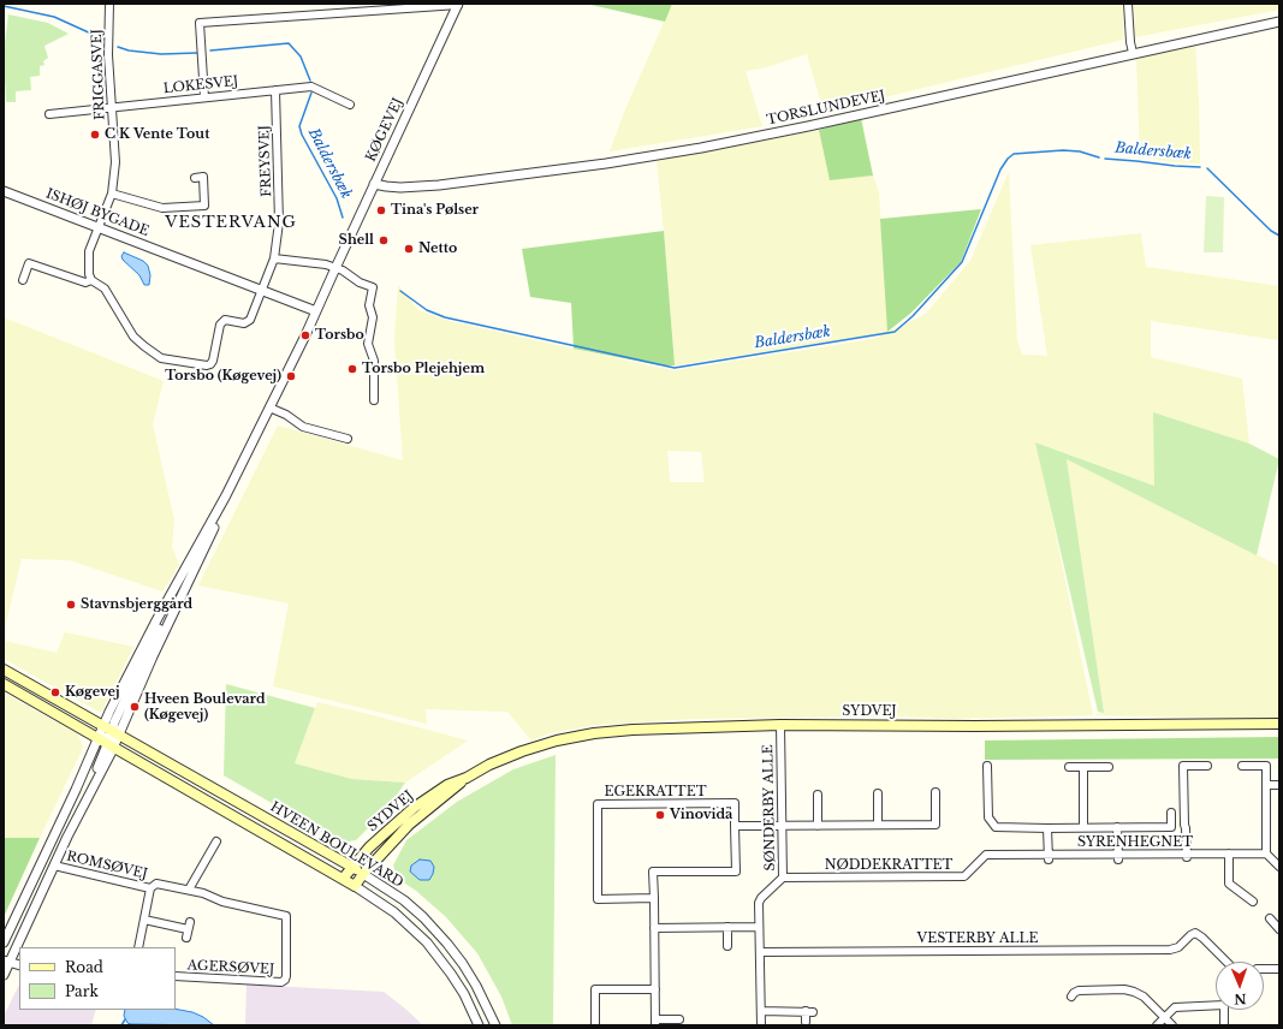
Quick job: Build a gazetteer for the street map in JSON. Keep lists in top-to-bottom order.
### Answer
{
  "streets": {
    "main road": ["SYDVEJ", "HVEEN BOULEVARD"],
    "street": [
      "FRIGGASVEJ",
      "LOKESVEJ",
      "TORSLUNDEVEJ",
      "KØGEVEJ",
      "FREYSVEJ",
      "ISHØJ BYGADE",
      "EGEKRATTET",
      "SØNDERBY ALLE",
      "SYRENHEGNET",
      "ROMSØVEJ",
      "NØDDEKRATTET",
      "VESTERBY ALLE",
      "AGERSØVEJ"
    ]
  },
  "crossings": [
    ["FRIGGASVEJ", "LOKESVEJ"],
    ["FRIGGASVEJ", "FREYSVEJ"],
    ["FRIGGASVEJ", "ISHØJ BYGADE"],
    ["LOKESVEJ", "FREYSVEJ"],
    ["TORSLUNDEVEJ", "KØGEVEJ"],
    ["KØGEVEJ", "ISHØJ BYGADE"],
    ["KØGEVEJ", "HVEEN BOULEVARD"],
    ["KØGEVEJ", "ROMSØVEJ"],
    ["FREYSVEJ", "ISHØJ BYGADE"],
    ["SYDVEJ", "SØNDERBY ALLE"],
    ["SYDVEJ", "HVEEN BOULEVARD"],
    ["SØNDERBY ALLE", "NØDDEKRATTET"],
    ["SØNDERBY ALLE", "VESTERBY ALLE"],
    ["SYRENHEGNET", "NØDDEKRATTET"]
  ],
  "districts": ["VESTERVANG"],
  "water": ["Baldersbæk"],
  "places": [
    "C K Vente Tout",
    "Tina's Pølser",
    "Shell",
    "Netto",
    "Torsbo",
    "Torsbo Plejehjem",
    "Torsbo (Køgevej)",
    "Stavnsbjerggård",
    "Køgevej",
    "Hveen Boulevard (Køgevej)",
    "Vinovida"
  ],
  "legend": ["Road", "Park"],
  "north": "bottom"
}
